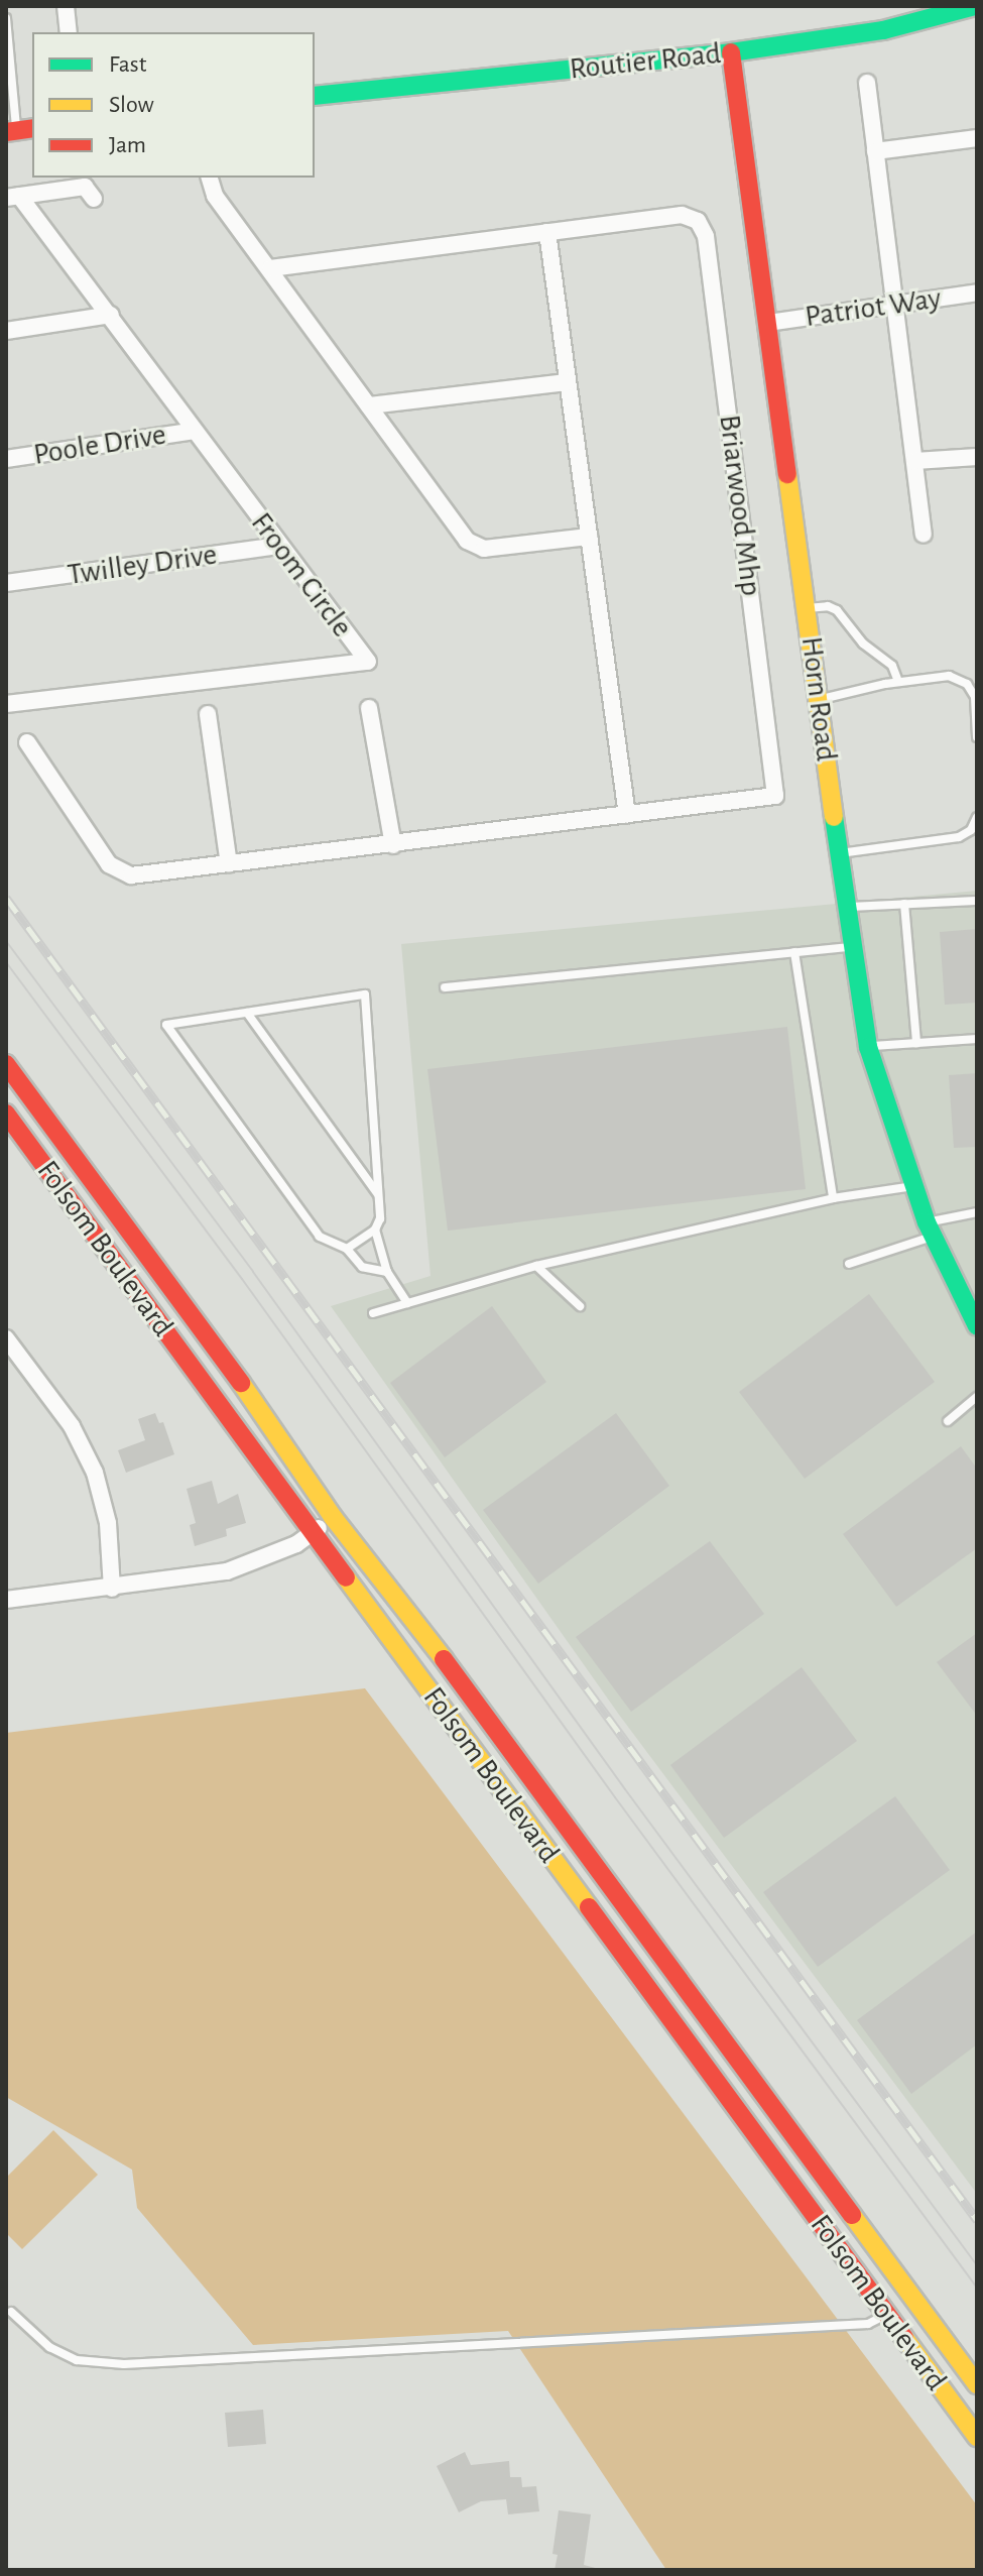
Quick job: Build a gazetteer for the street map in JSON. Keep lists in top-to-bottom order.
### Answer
{
  "streets": {
    "main road": ["Routier Road", "Horn Road", "Folsom Boulevard"],
    "street": [
      "Patriot Way",
      "Poole Drive",
      "Briarwood Mhp",
      "Twilley Drive",
      "Froom Circle"
    ]
  },
  "crossings": [
    ["Routier Road", "Horn Road"],
    ["Patriot Way", "Horn Road"],
    ["Poole Drive", "Froom Circle"],
    ["Twilley Drive", "Froom Circle"]
  ],
  "legend": ["Fast", "Slow", "Jam"]
}
